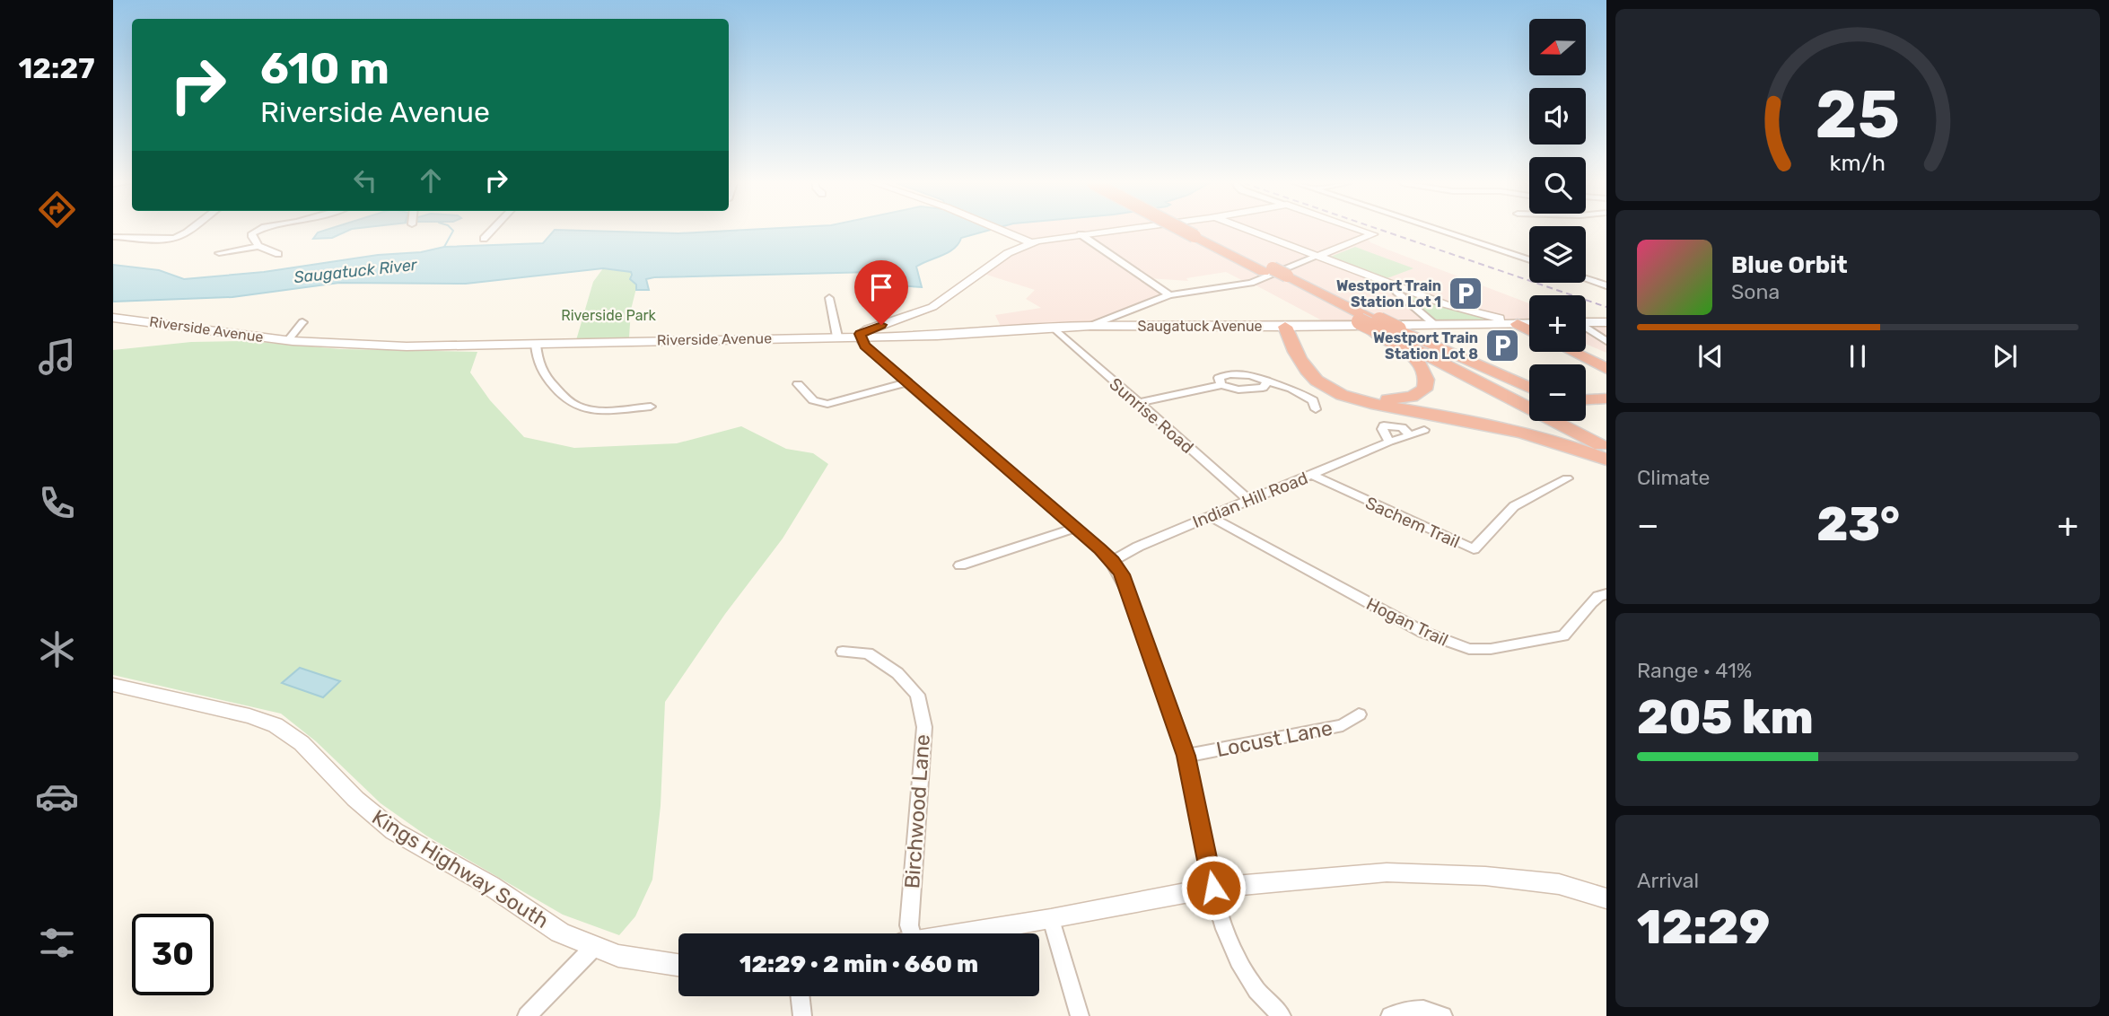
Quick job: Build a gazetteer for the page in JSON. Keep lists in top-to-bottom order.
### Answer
{
  "streets": {
    "main road": ["Saugatuck Avenue", "Riverside Avenue", "Kings Highway South"],
    "street": [
      "Sunrise Road",
      "Indian Hill Road",
      "Sachem Trail",
      "Hogan Trail",
      "Locust Lane",
      "Birchwood Lane"
    ]
  },
  "crossings": [
    ["Saugatuck Avenue", "Riverside Avenue"],
    ["Saugatuck Avenue", "Sunrise Road"],
    ["Sunrise Road", "Indian Hill Road"],
    ["Indian Hill Road", "Sachem Trail"],
    ["Indian Hill Road", "Hogan Trail"]
  ],
  "water": ["Saugatuck River"],
  "parks": ["Riverside Park"],
  "places": {
    "parking": ["Westport Train Station Lot 1", "Westport Train Station Lot 8"]
  },
  "north": "left",
  "page": {
    "tabs": "12:27",
    "map_buttons": ["+", "−"],
    "turn": ["610 m", "Riverside Avenue"],
    "song": ["Blue Orbit", "Sona"],
    "tile": [
      "Climate",
      ["Range · 41%", "205 km"],
      ["Arrival", "12:29"]
    ],
    "heat": ["−", "23°", "+"],
    "limit": "30",
    "trip": "12:29 · 2 min · 660 m",
    "gauge": ["25", "km/h"]
  }
}
